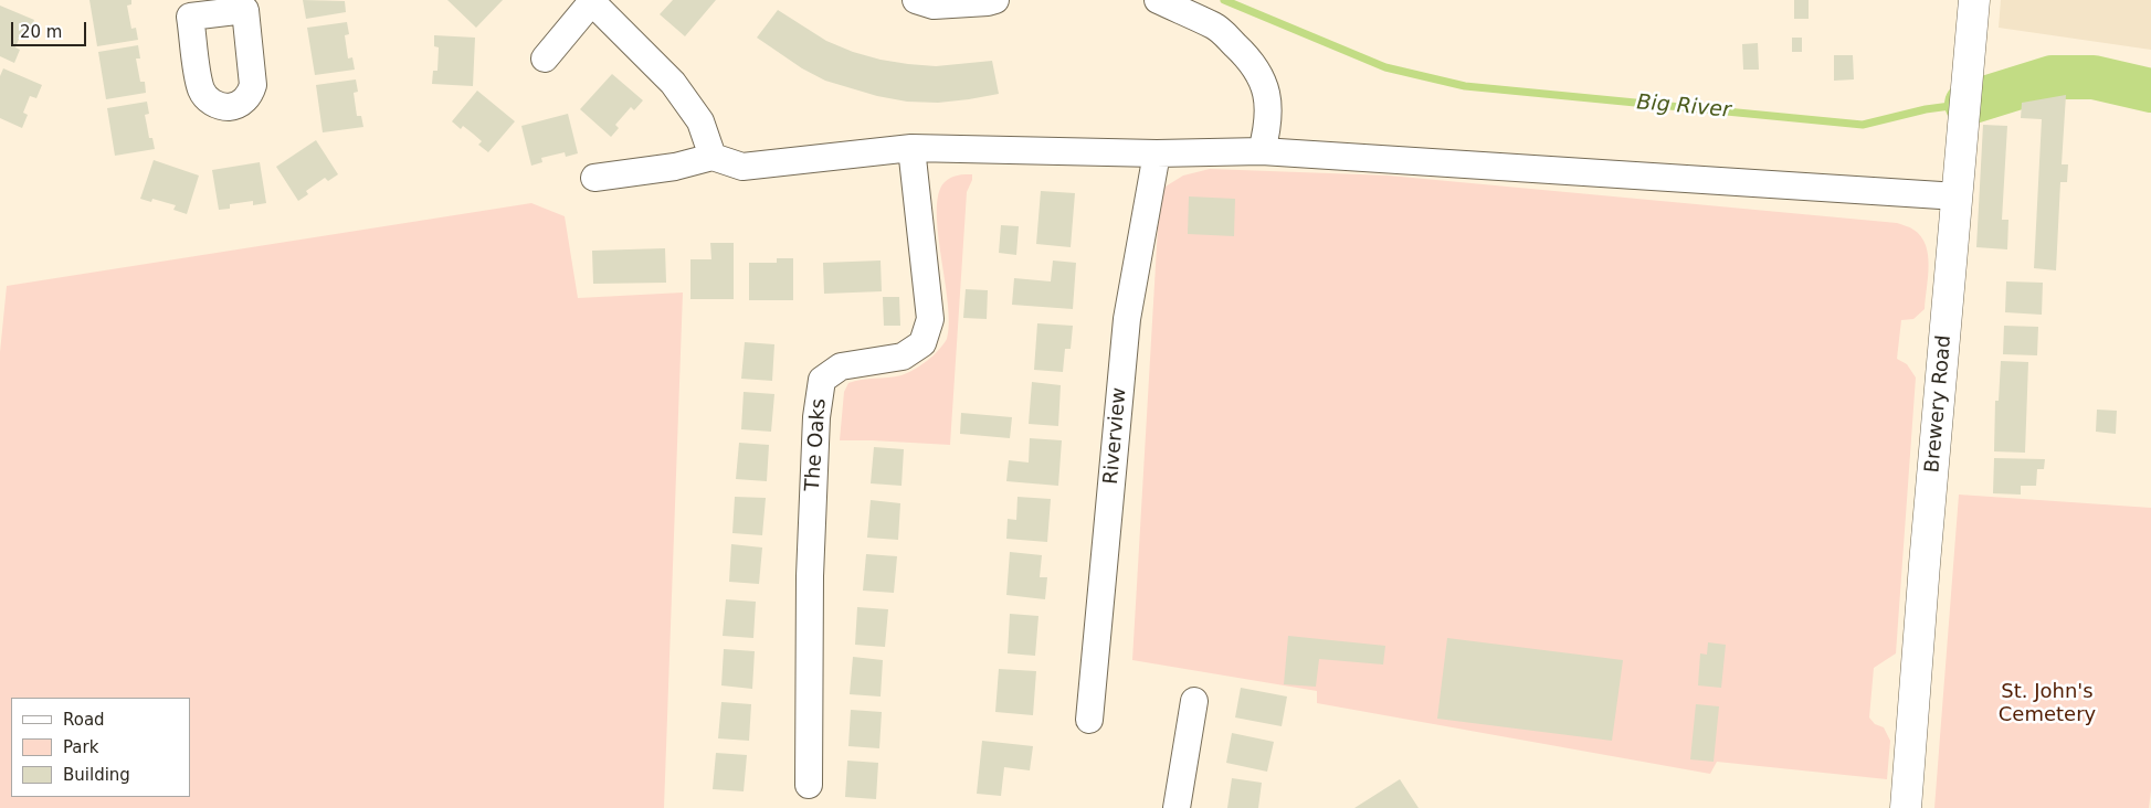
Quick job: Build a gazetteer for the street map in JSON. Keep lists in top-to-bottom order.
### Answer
{
  "streets": {
    "street": ["Brewery Road", "Riverview", "The Oaks"]
  },
  "water": ["Big River"],
  "parks": ["St. John's Cemetery"],
  "legend": ["Road", "Park", "Building"],
  "scale_bar": "20 m"
}
